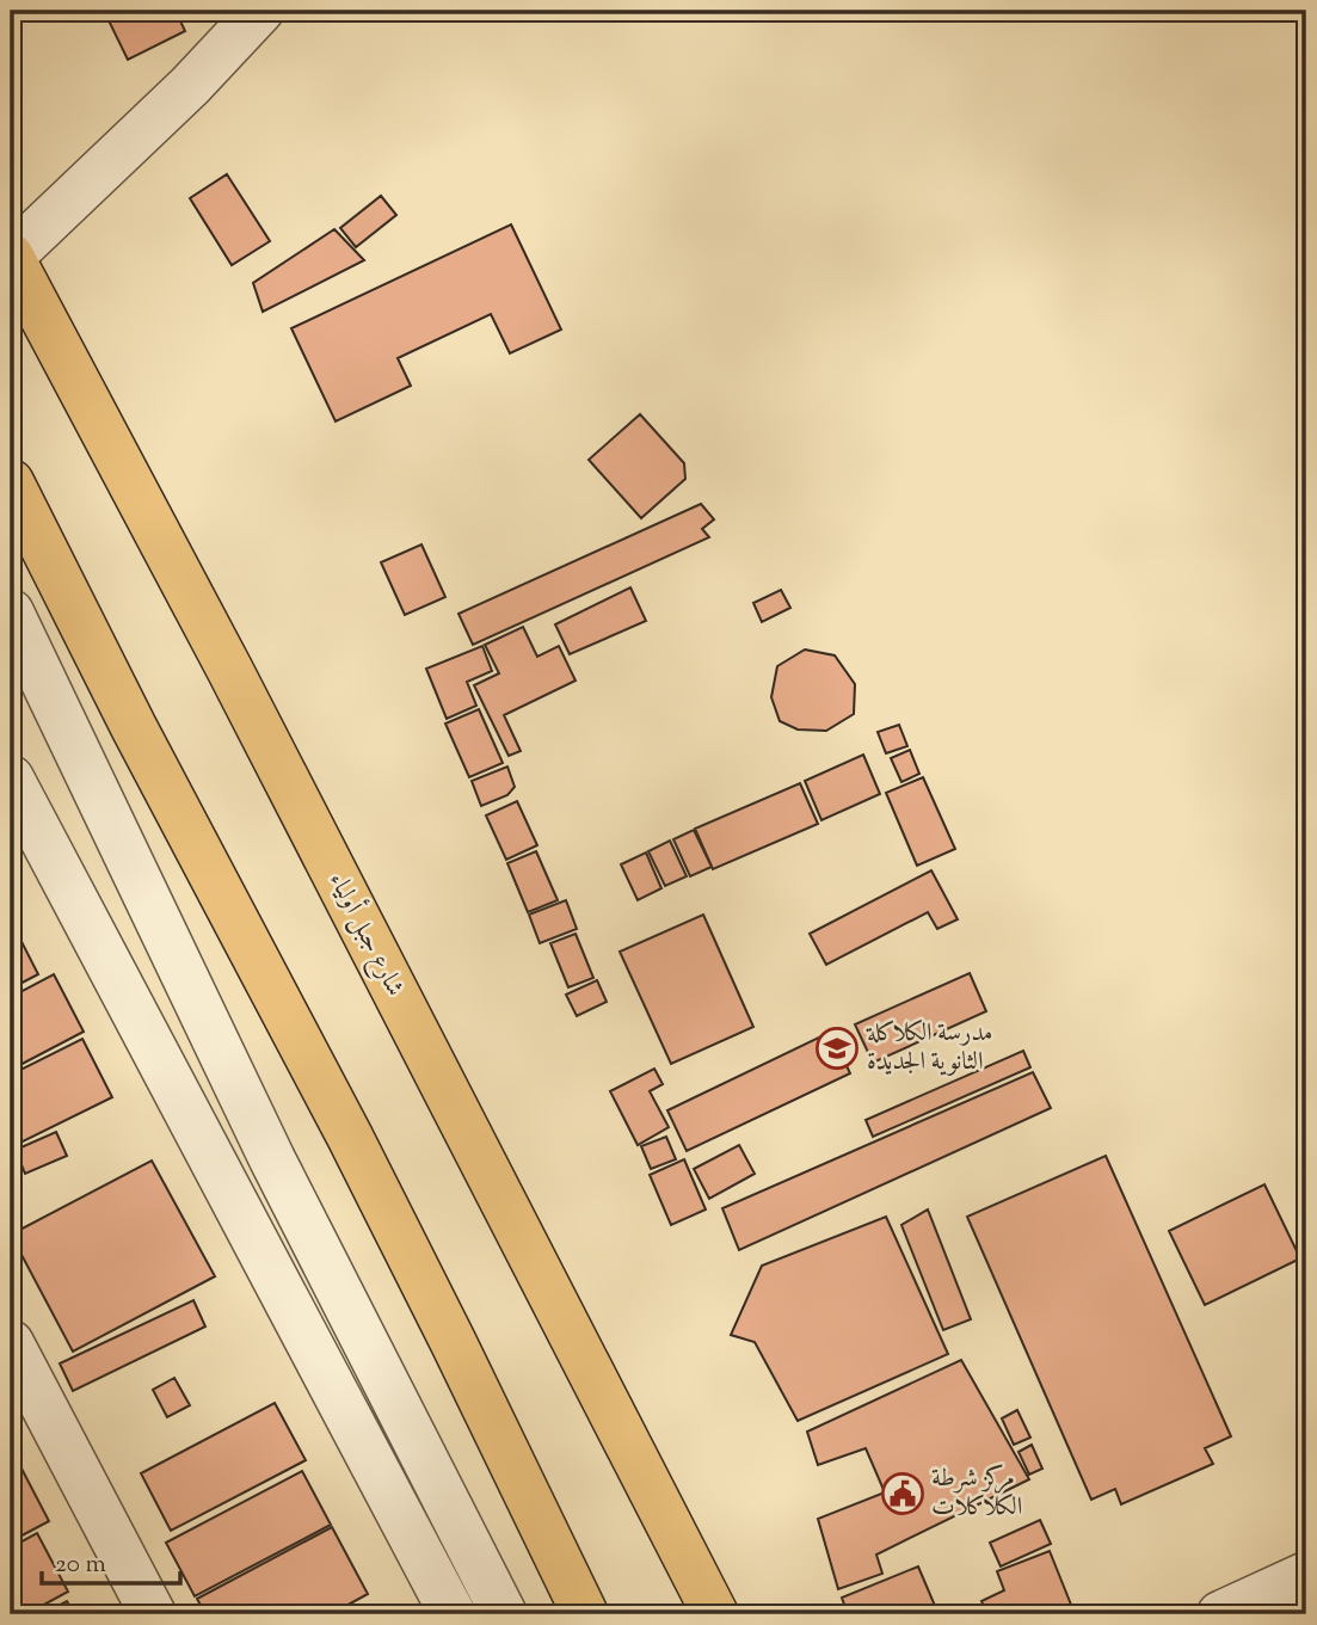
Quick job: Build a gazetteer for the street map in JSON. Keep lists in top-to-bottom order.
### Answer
{
  "streets": {
    "main road": ["شارع جبل أولياء"]
  },
  "places": {
    "school or university": ["مدرسة الكلاكلة الثانوية الجديدة"],
    "public building": ["مركز شرطة الكلاكلات"]
  },
  "scale_bar": "20 m"
}
